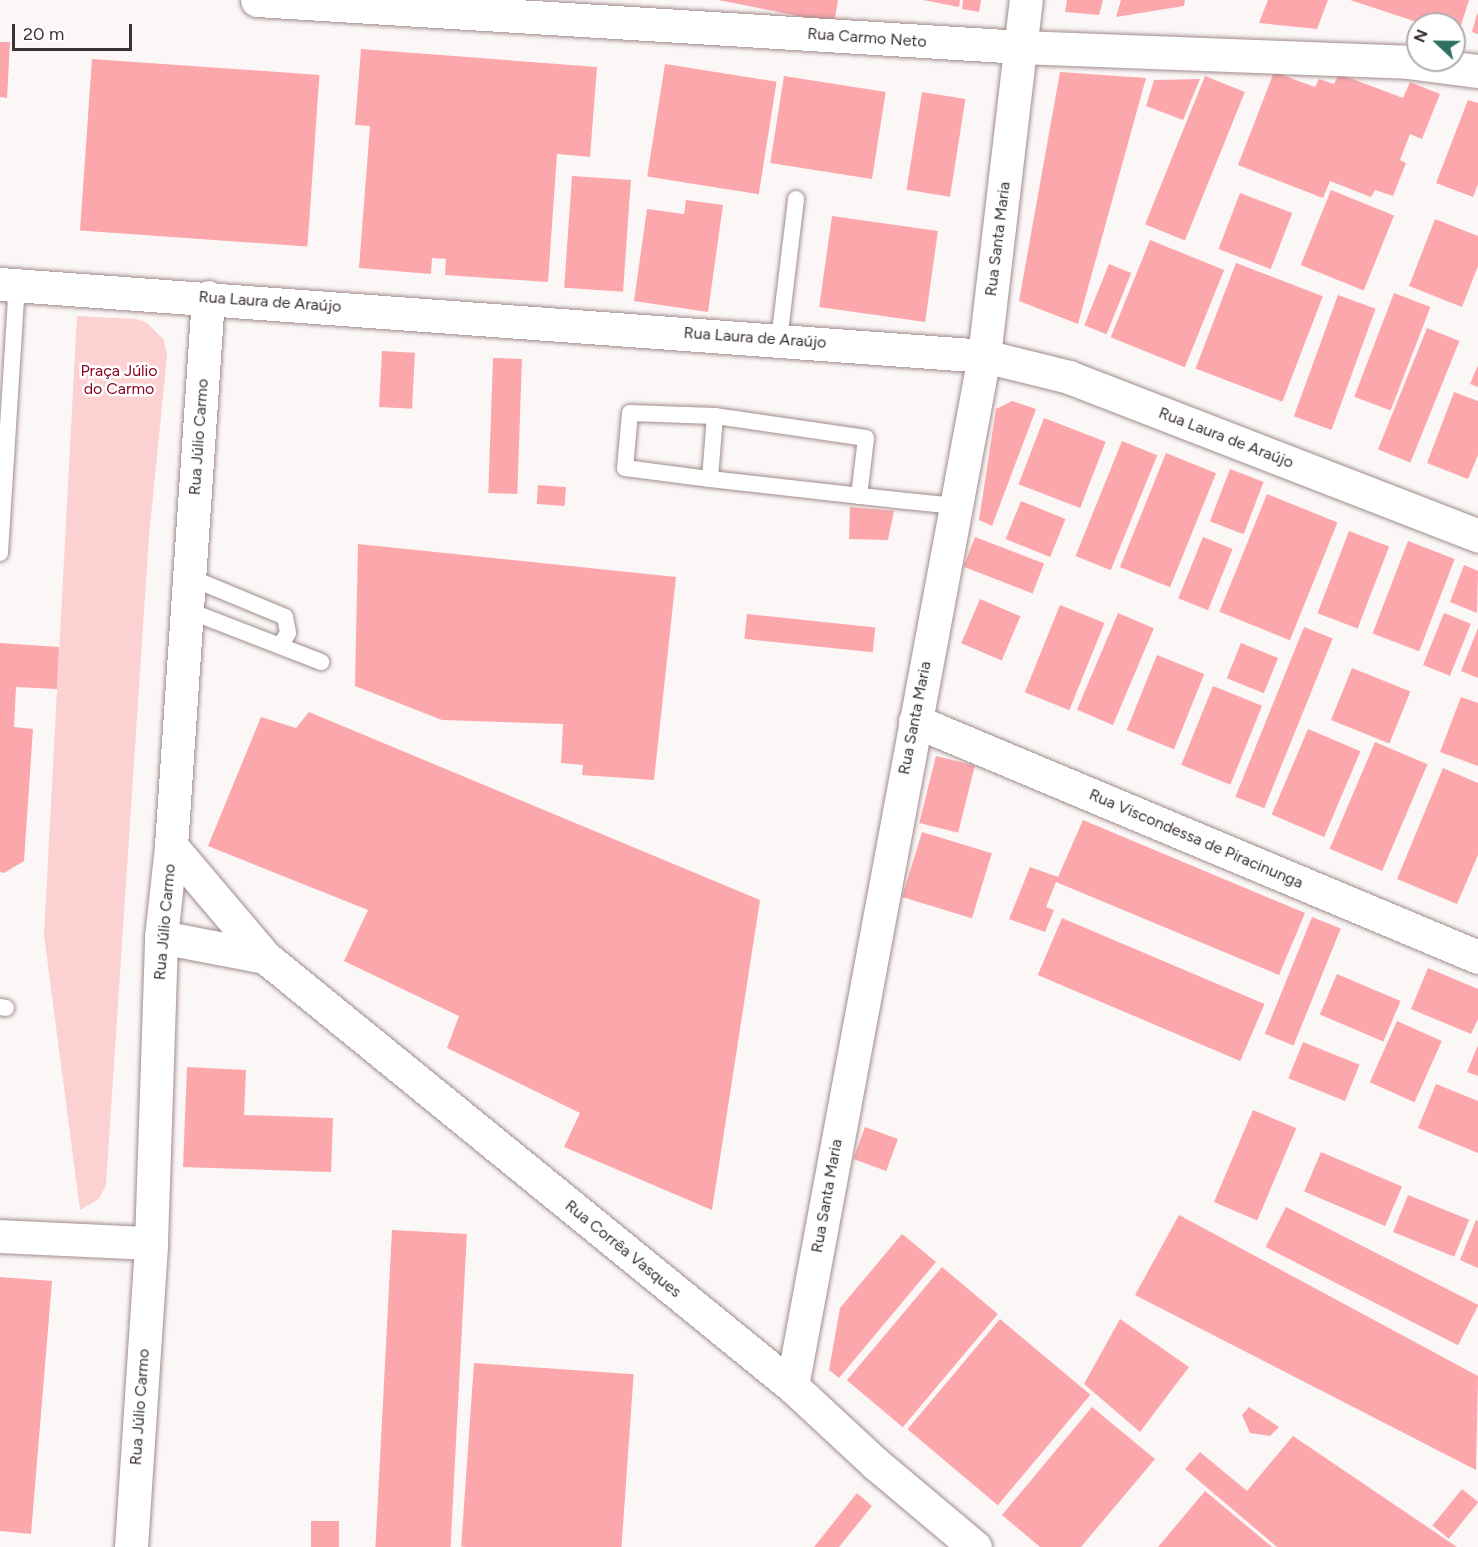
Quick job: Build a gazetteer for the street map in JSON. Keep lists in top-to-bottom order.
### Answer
{
  "streets": {
    "street": [
      "Rua Carmo Neto",
      "Rua Santa Maria",
      "Rua Laura de Araújo",
      "Rua Júlio Carmo",
      "Rua Viscondessa de Piracinunga",
      "Rua Corrêa Vasques"
    ]
  },
  "crossings": [
    ["Rua Carmo Neto", "Rua Santa Maria"],
    ["Rua Santa Maria", "Rua Laura de Araújo"],
    ["Rua Santa Maria", "Rua Viscondessa de Piracinunga"],
    ["Rua Santa Maria", "Rua Corrêa Vasques"],
    ["Rua Laura de Araújo", "Rua Júlio Carmo"],
    ["Rua Júlio Carmo", "Rua Corrêa Vasques"]
  ],
  "parks": ["Praça Júlio do Carmo"],
  "scale_bar": "20 m",
  "north": "left"
}
